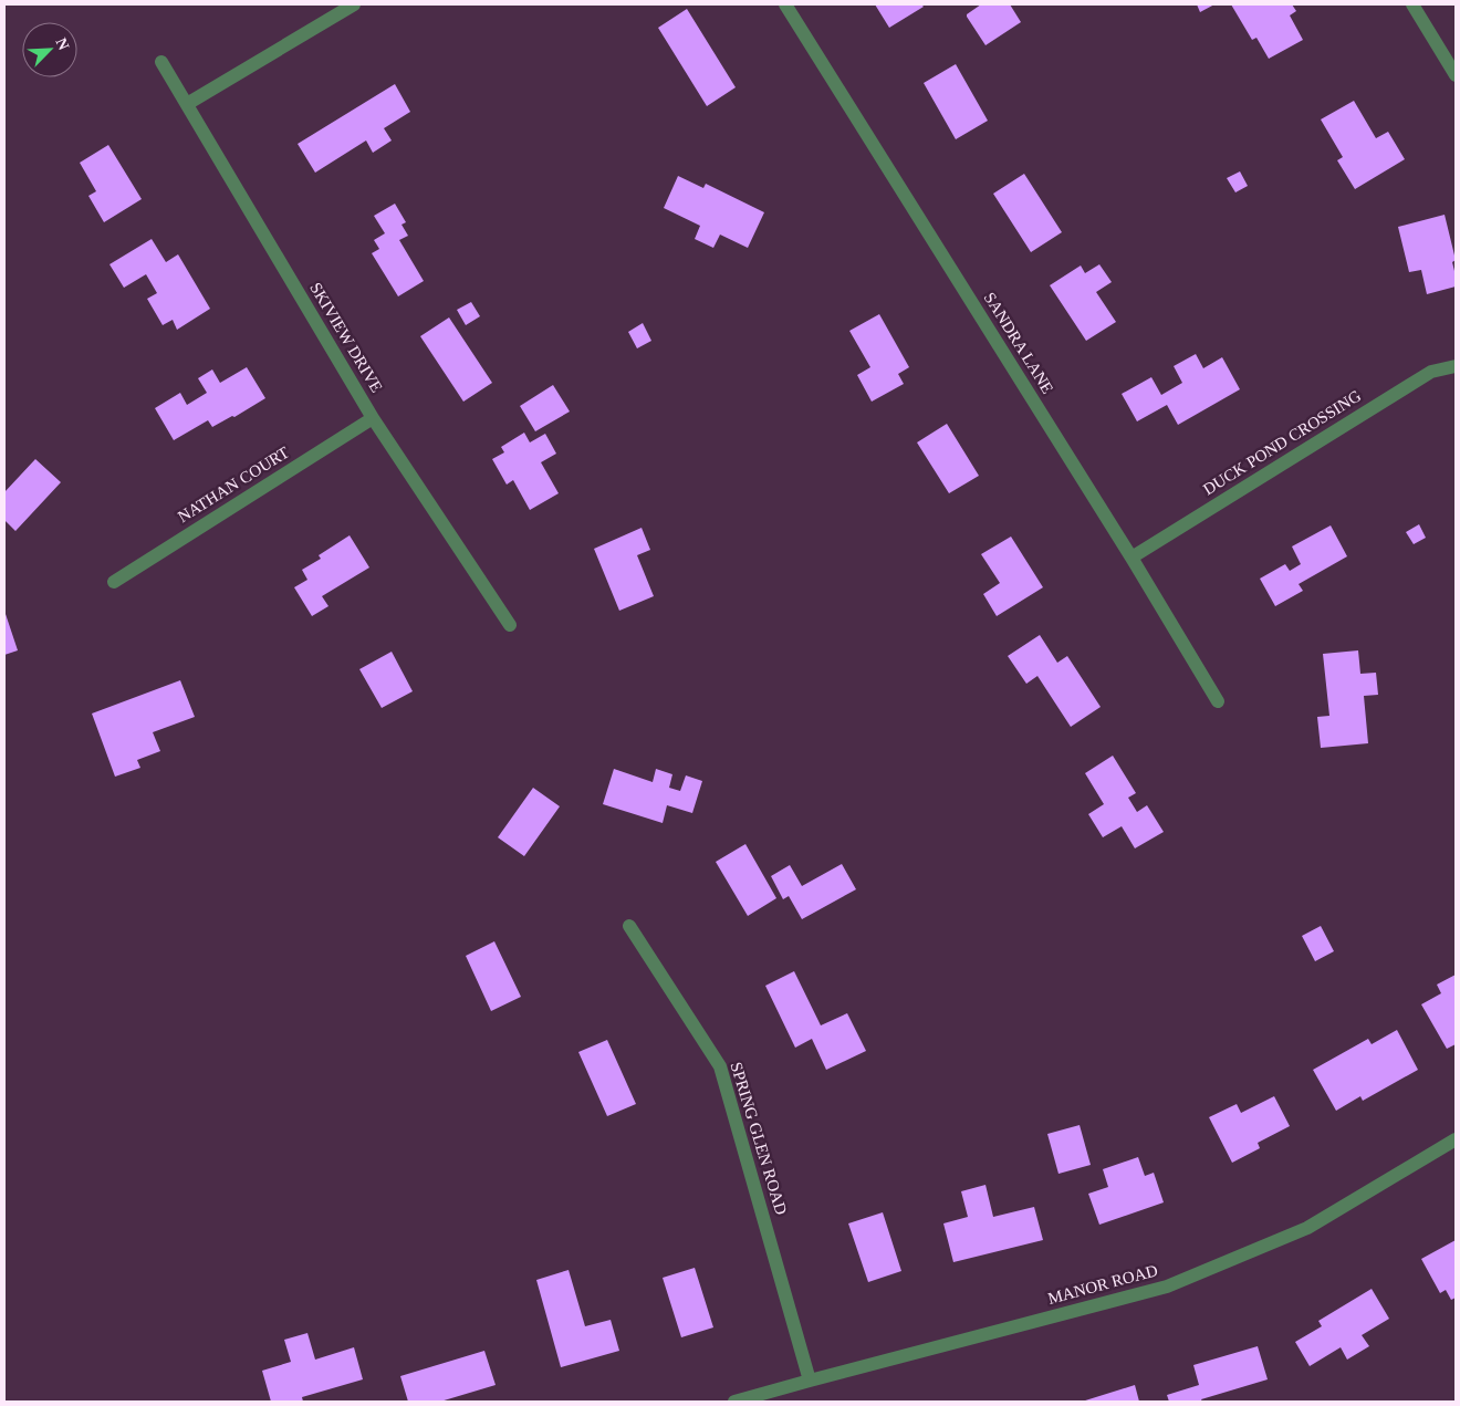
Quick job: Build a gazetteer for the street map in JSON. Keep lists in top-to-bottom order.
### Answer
{
  "streets": {
    "street": [
      "SKIVIEW DRIVE",
      "SANDRA LANE",
      "DUCK POND CROSSING",
      "NATHAN COURT",
      "SPRING GLEN ROAD",
      "MANOR ROAD"
    ]
  },
  "crossings": [
    ["SKIVIEW DRIVE", "NATHAN COURT"],
    ["SANDRA LANE", "DUCK POND CROSSING"],
    ["SPRING GLEN ROAD", "MANOR ROAD"]
  ],
  "north": "top right"
}
